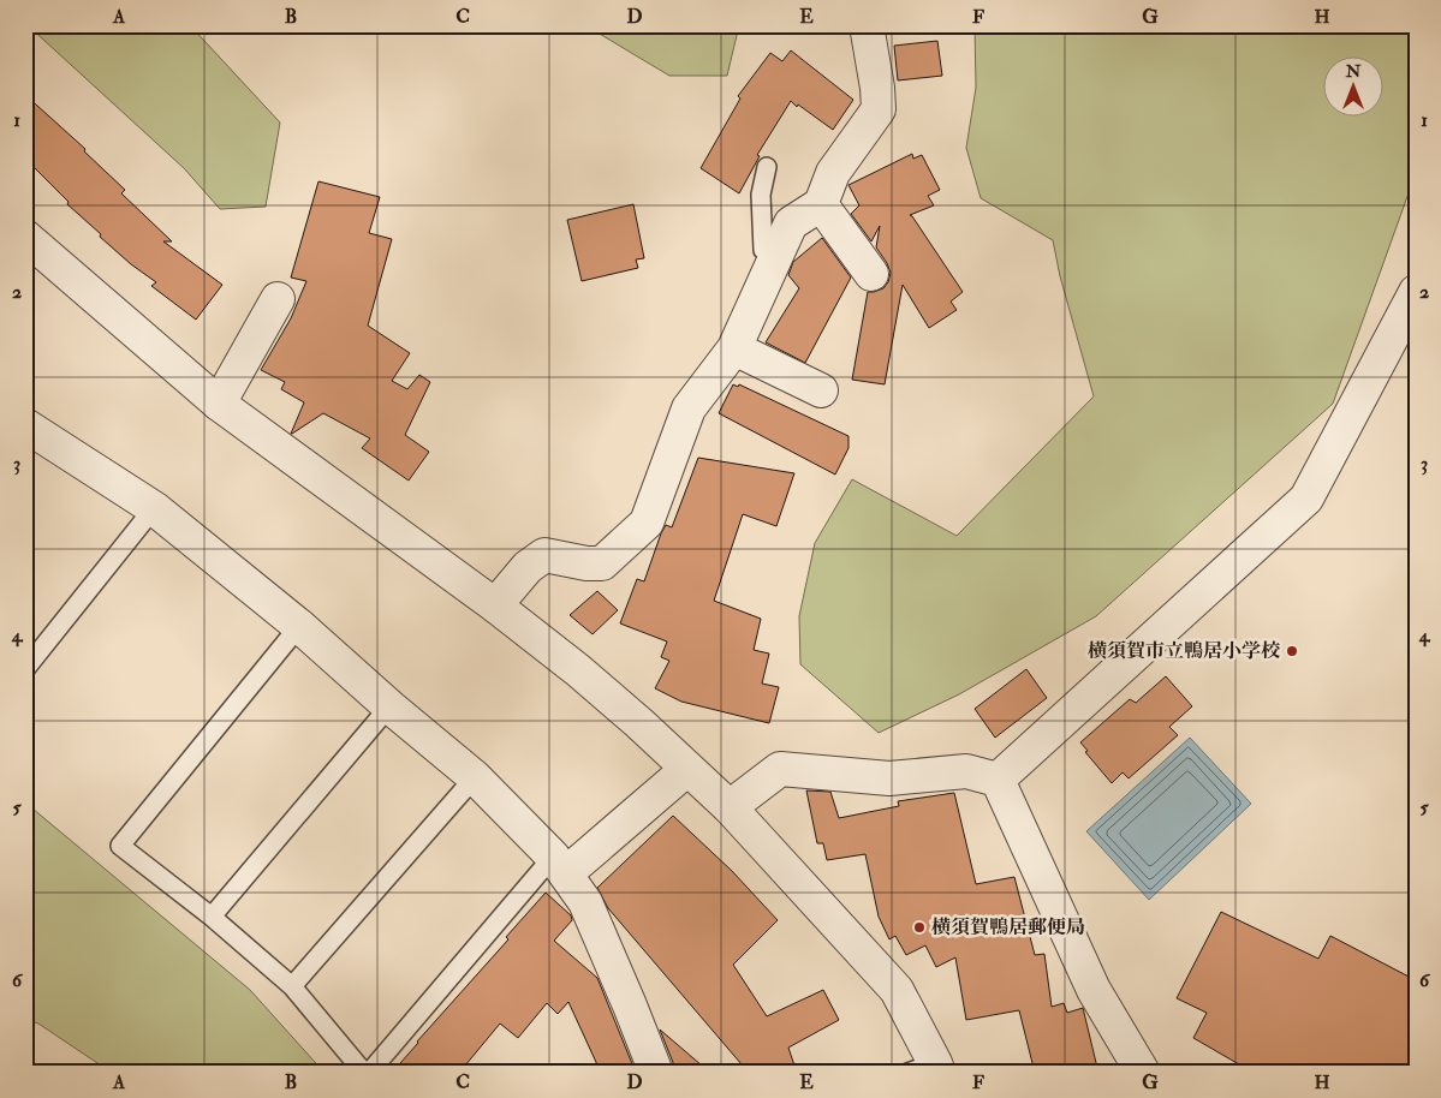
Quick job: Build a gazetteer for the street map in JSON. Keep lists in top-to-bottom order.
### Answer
{
  "places": ["横須賀市立鴨居小学校", "横須賀鴨居郵便局"],
  "north": "top",
  "grid": {
    "columns": [
      "A",
      "B",
      "C",
      "D",
      "E",
      "F",
      "G",
      "H"
    ],
    "rows": [
      "1",
      "2",
      "3",
      "4",
      "5",
      "6"
    ]
  }
}
